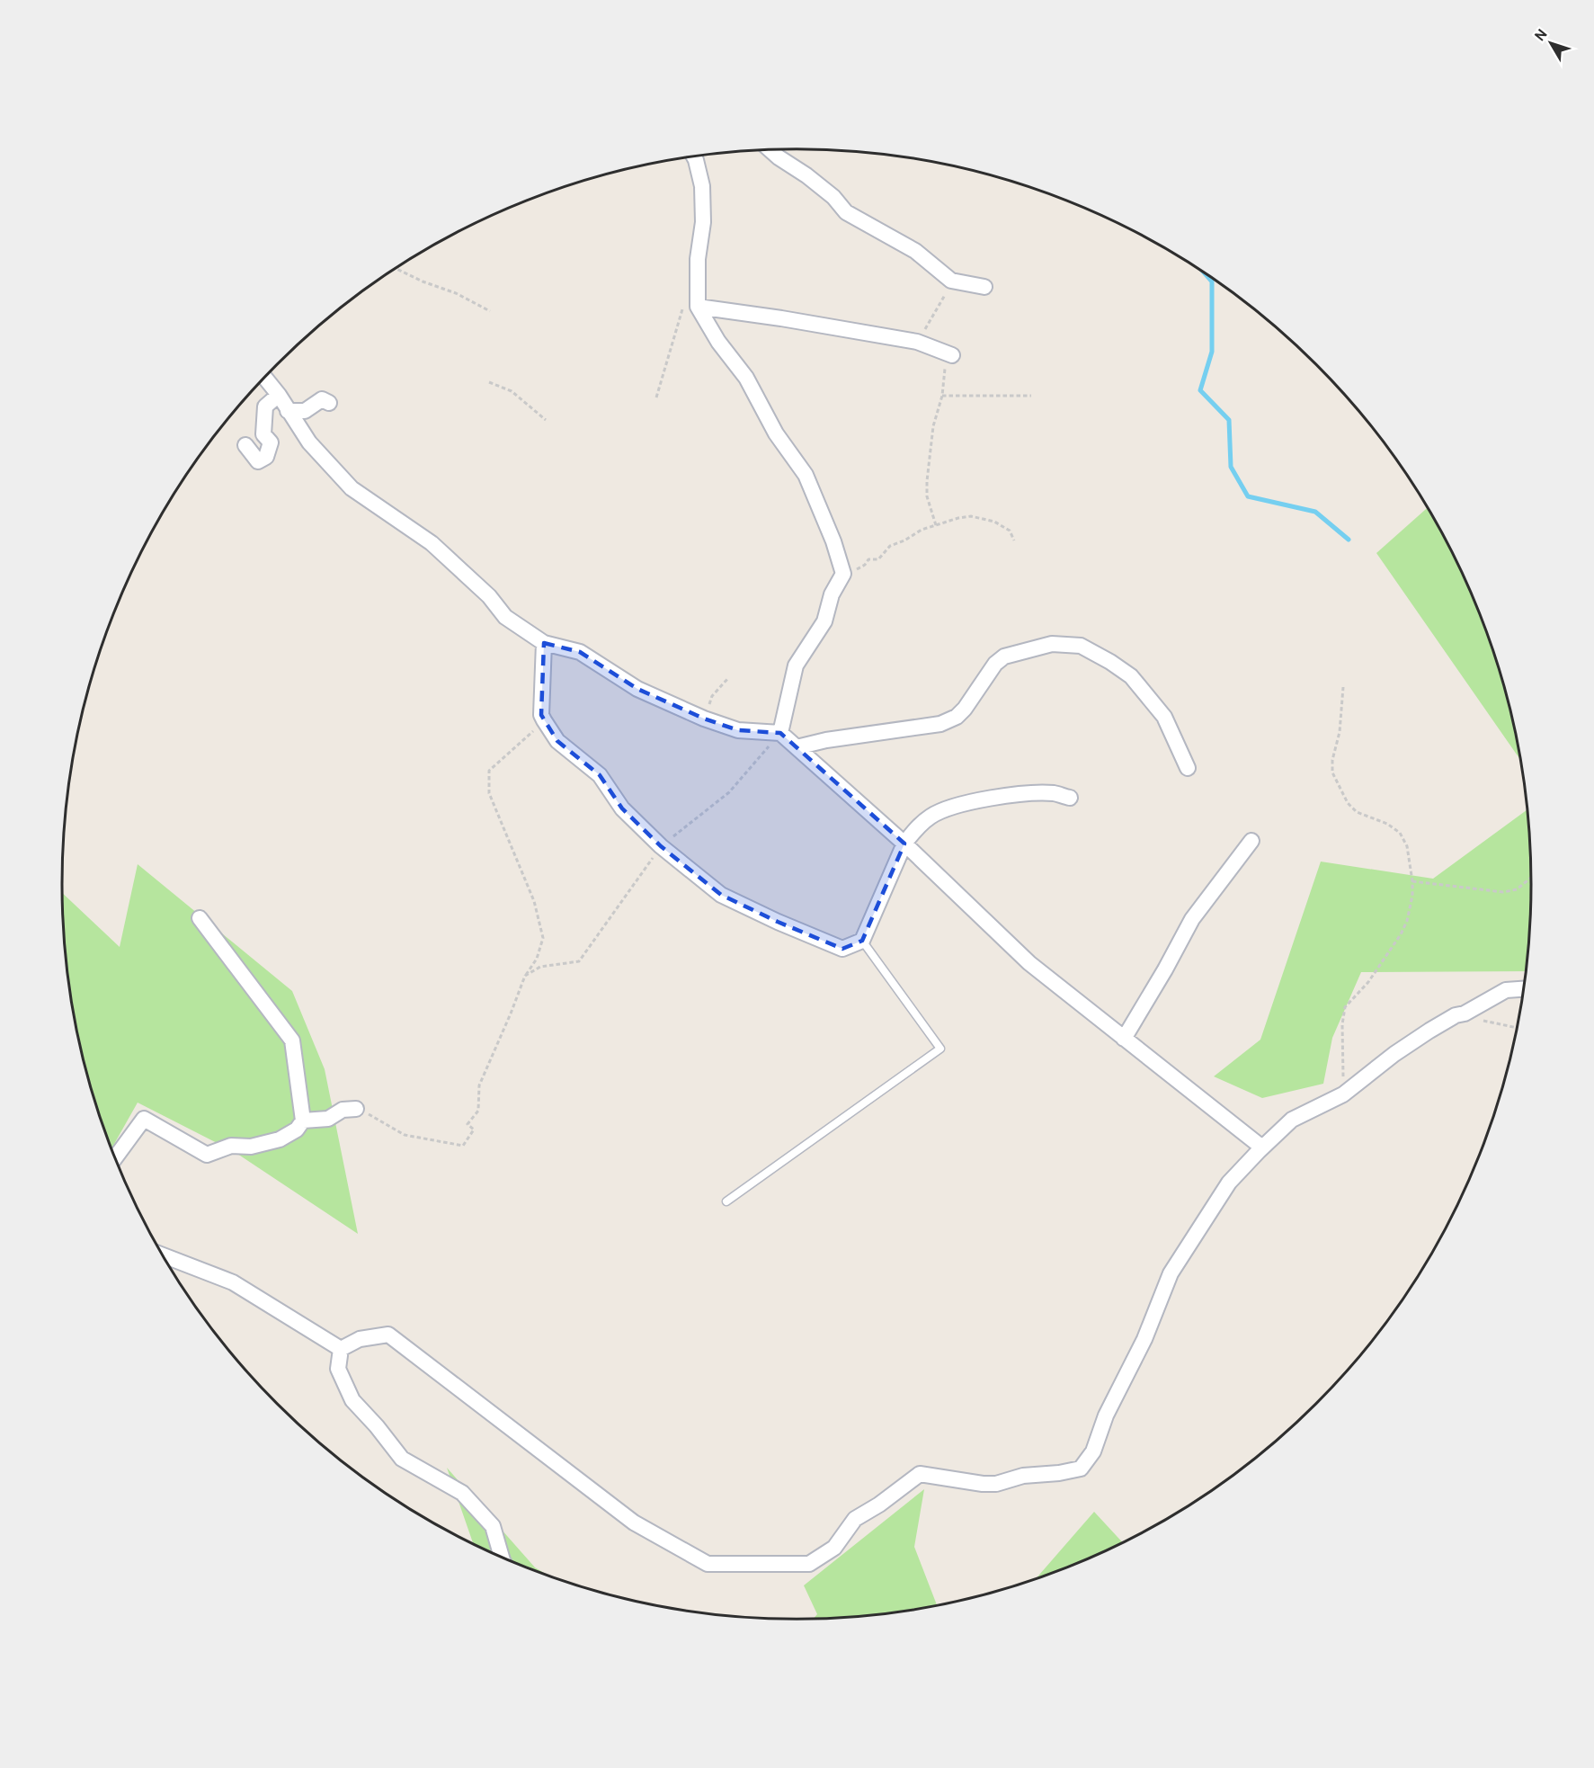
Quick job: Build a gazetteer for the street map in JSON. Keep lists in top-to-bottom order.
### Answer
{
  "north": "top left"
}
